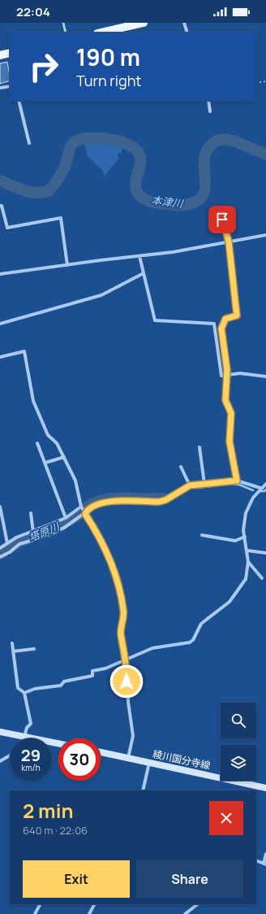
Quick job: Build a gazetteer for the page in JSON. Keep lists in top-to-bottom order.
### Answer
{
  "streets": {
    "main road": ["綾川国分寺線"]
  },
  "water": ["本津川", "塔原川"],
  "page": {
    "status": "22:04",
    "turn": ["190 m", "Turn right"],
    "speed": "29 km/h",
    "limit": "30",
    "heading": ["2 min", "640 m · 22:06"],
    "buttons": ["Exit", "Share"]
  }
}
